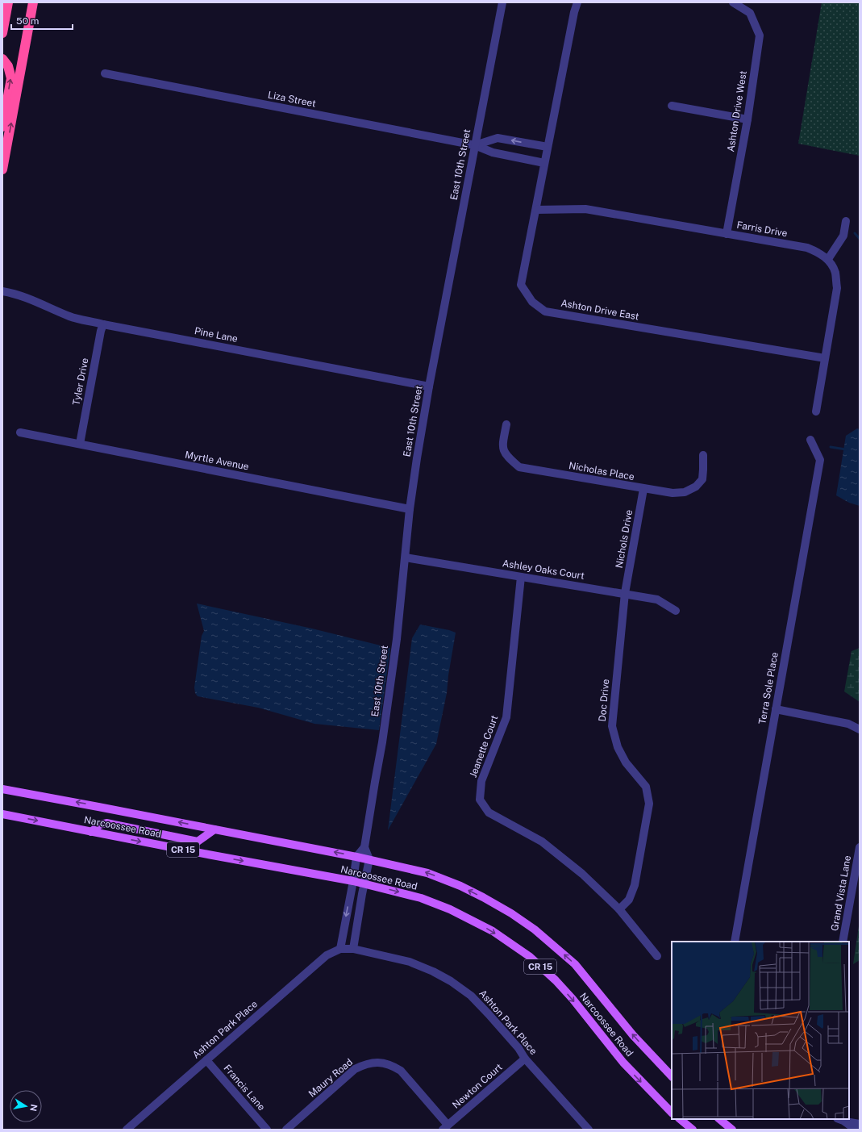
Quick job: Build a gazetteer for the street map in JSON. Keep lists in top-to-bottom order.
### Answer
{
  "streets": {
    "main road": ["Narcoossee Road", "CR 15"],
    "street": [
      "Liza Street",
      "Ashton Drive West",
      "East 10th Street",
      "Farris Drive",
      "Ashton Drive East",
      "Pine Lane",
      "Tyler Drive",
      "Myrtle Avenue",
      "Nicholas Place",
      "Nichols Drive",
      "Ashley Oaks Court",
      "Terra Sole Place",
      "Doc Drive",
      "Jeanette Court",
      "Grand Vista Lane",
      "Ashton Park Place",
      "Maury Road",
      "Newton Court",
      "Francis Lane"
    ]
  },
  "crossings": [
    ["Liza Street", "East 10th Street"],
    ["Liza Street", "Ashton Drive East"],
    ["Ashton Drive West", "Farris Drive"],
    ["East 10th Street", "Pine Lane"],
    ["East 10th Street", "Myrtle Avenue"],
    ["East 10th Street", "Ashley Oaks Court"],
    ["Farris Drive", "Ashton Drive East"],
    ["Pine Lane", "Tyler Drive"],
    ["Tyler Drive", "Myrtle Avenue"],
    ["Nicholas Place", "Nichols Drive"],
    ["Nichols Drive", "Ashley Oaks Court"],
    ["Nichols Drive", "Doc Drive"],
    ["Ashley Oaks Court", "Doc Drive"],
    ["Ashley Oaks Court", "Jeanette Court"],
    ["Doc Drive", "Jeanette Court"],
    ["Ashton Park Place", "Newton Court"],
    ["Ashton Park Place", "Francis Lane"],
    ["Maury Road", "Newton Court"]
  ],
  "scale_bar": "50 m",
  "north": "right"
}
